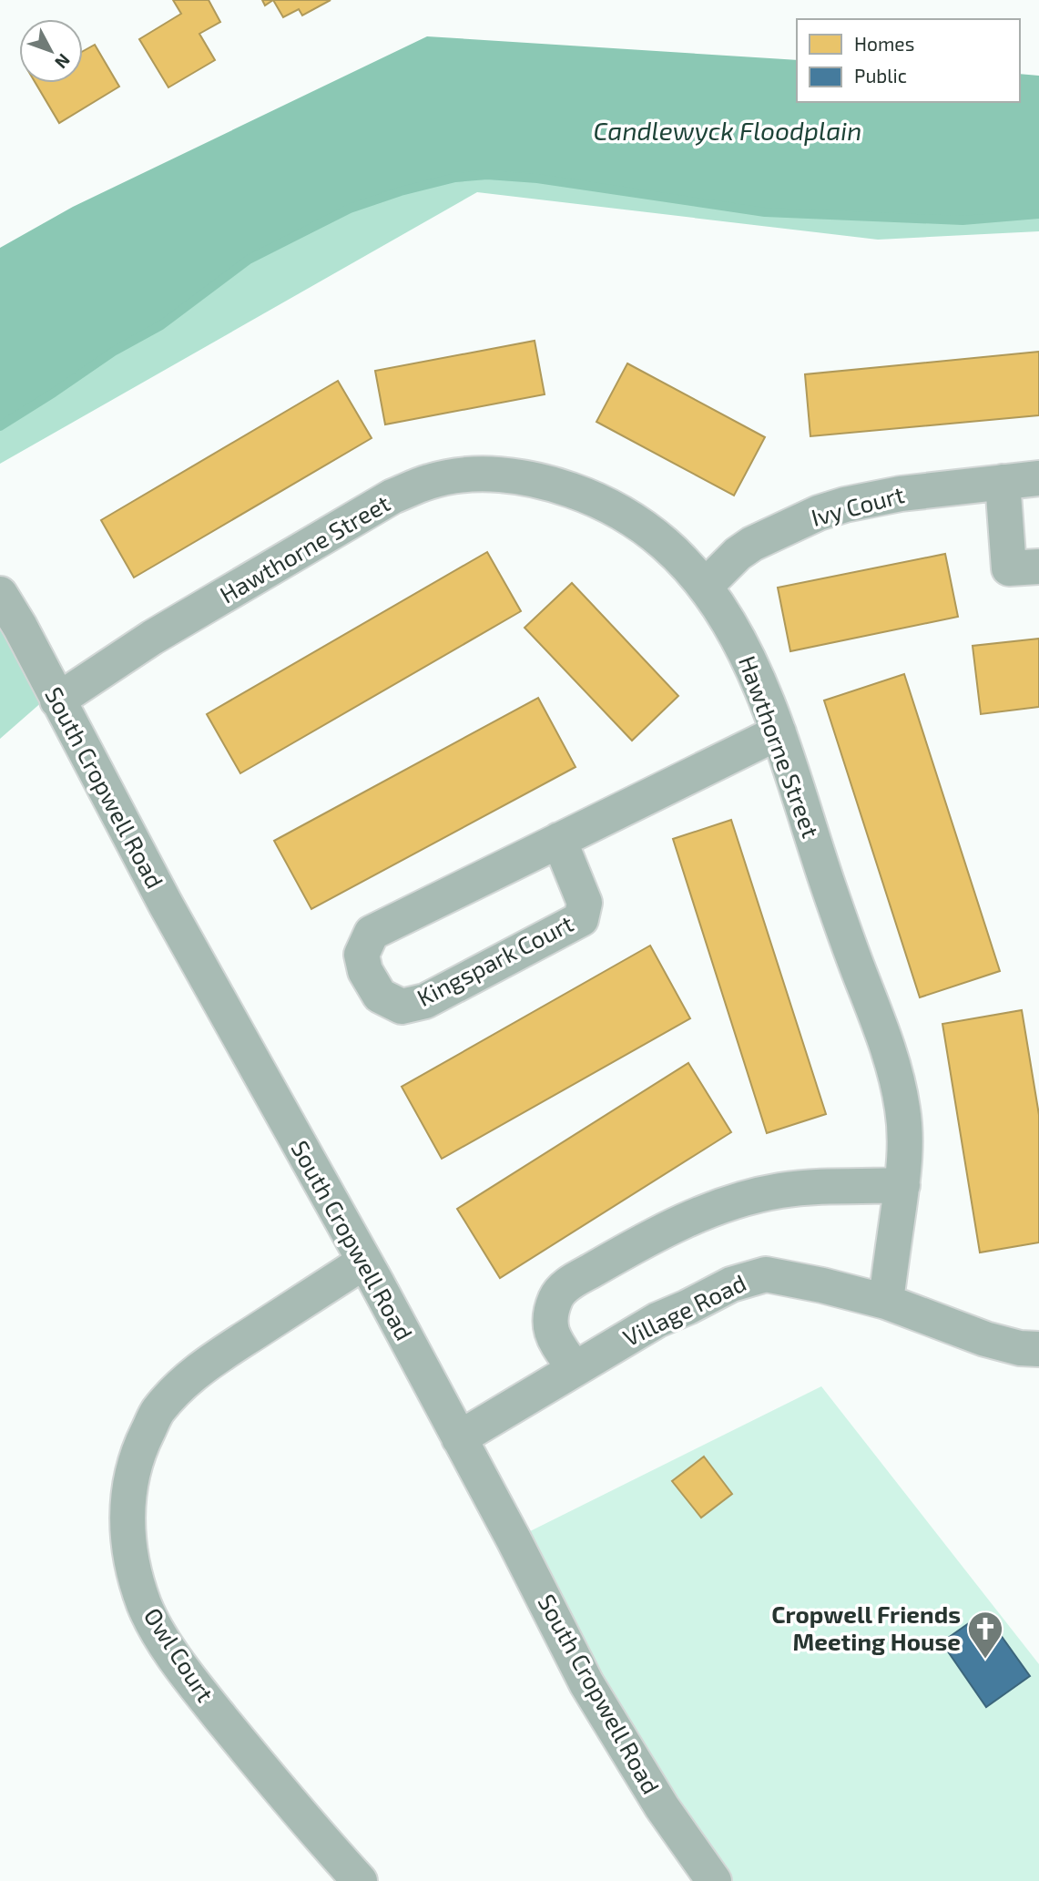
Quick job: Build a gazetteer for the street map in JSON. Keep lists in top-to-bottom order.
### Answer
{
  "streets": {
    "street": [
      "Ivy Court",
      "Hawthorne Street",
      "South Cropwell Road",
      "Kingspark Court",
      "Village Road",
      "Owl Court"
    ]
  },
  "crossings": [
    ["Ivy Court", "Hawthorne Street"],
    ["Hawthorne Street", "South Cropwell Road"],
    ["Hawthorne Street", "Kingspark Court"],
    ["Hawthorne Street", "Village Road"],
    ["South Cropwell Road", "Village Road"],
    ["South Cropwell Road", "Owl Court"]
  ],
  "water": ["Candlewyck Floodplain"],
  "places": {
    "church": ["Cropwell Friends Meeting House"]
  },
  "legend": ["Homes", "Public"],
  "north": "bottom right"
}
